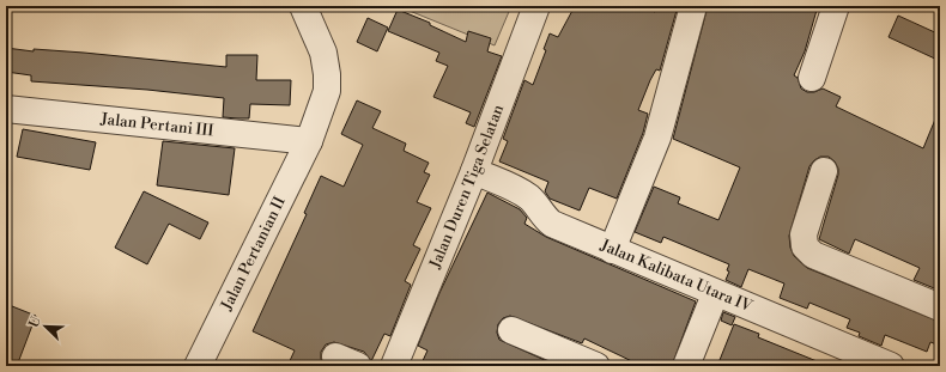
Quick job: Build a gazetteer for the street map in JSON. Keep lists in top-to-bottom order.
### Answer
{
  "streets": {
    "street": [
      "Jalan Pertani III",
      "Jalan Duren Tiga Selatan",
      "Jalan Pertanian II",
      "Jalan Kalibata Utara IV"
    ]
  },
  "crossings": [
    ["Jalan Pertani III", "Jalan Pertanian II"],
    ["Jalan Duren Tiga Selatan", "Jalan Kalibata Utara IV"]
  ],
  "north": "top left"
}
